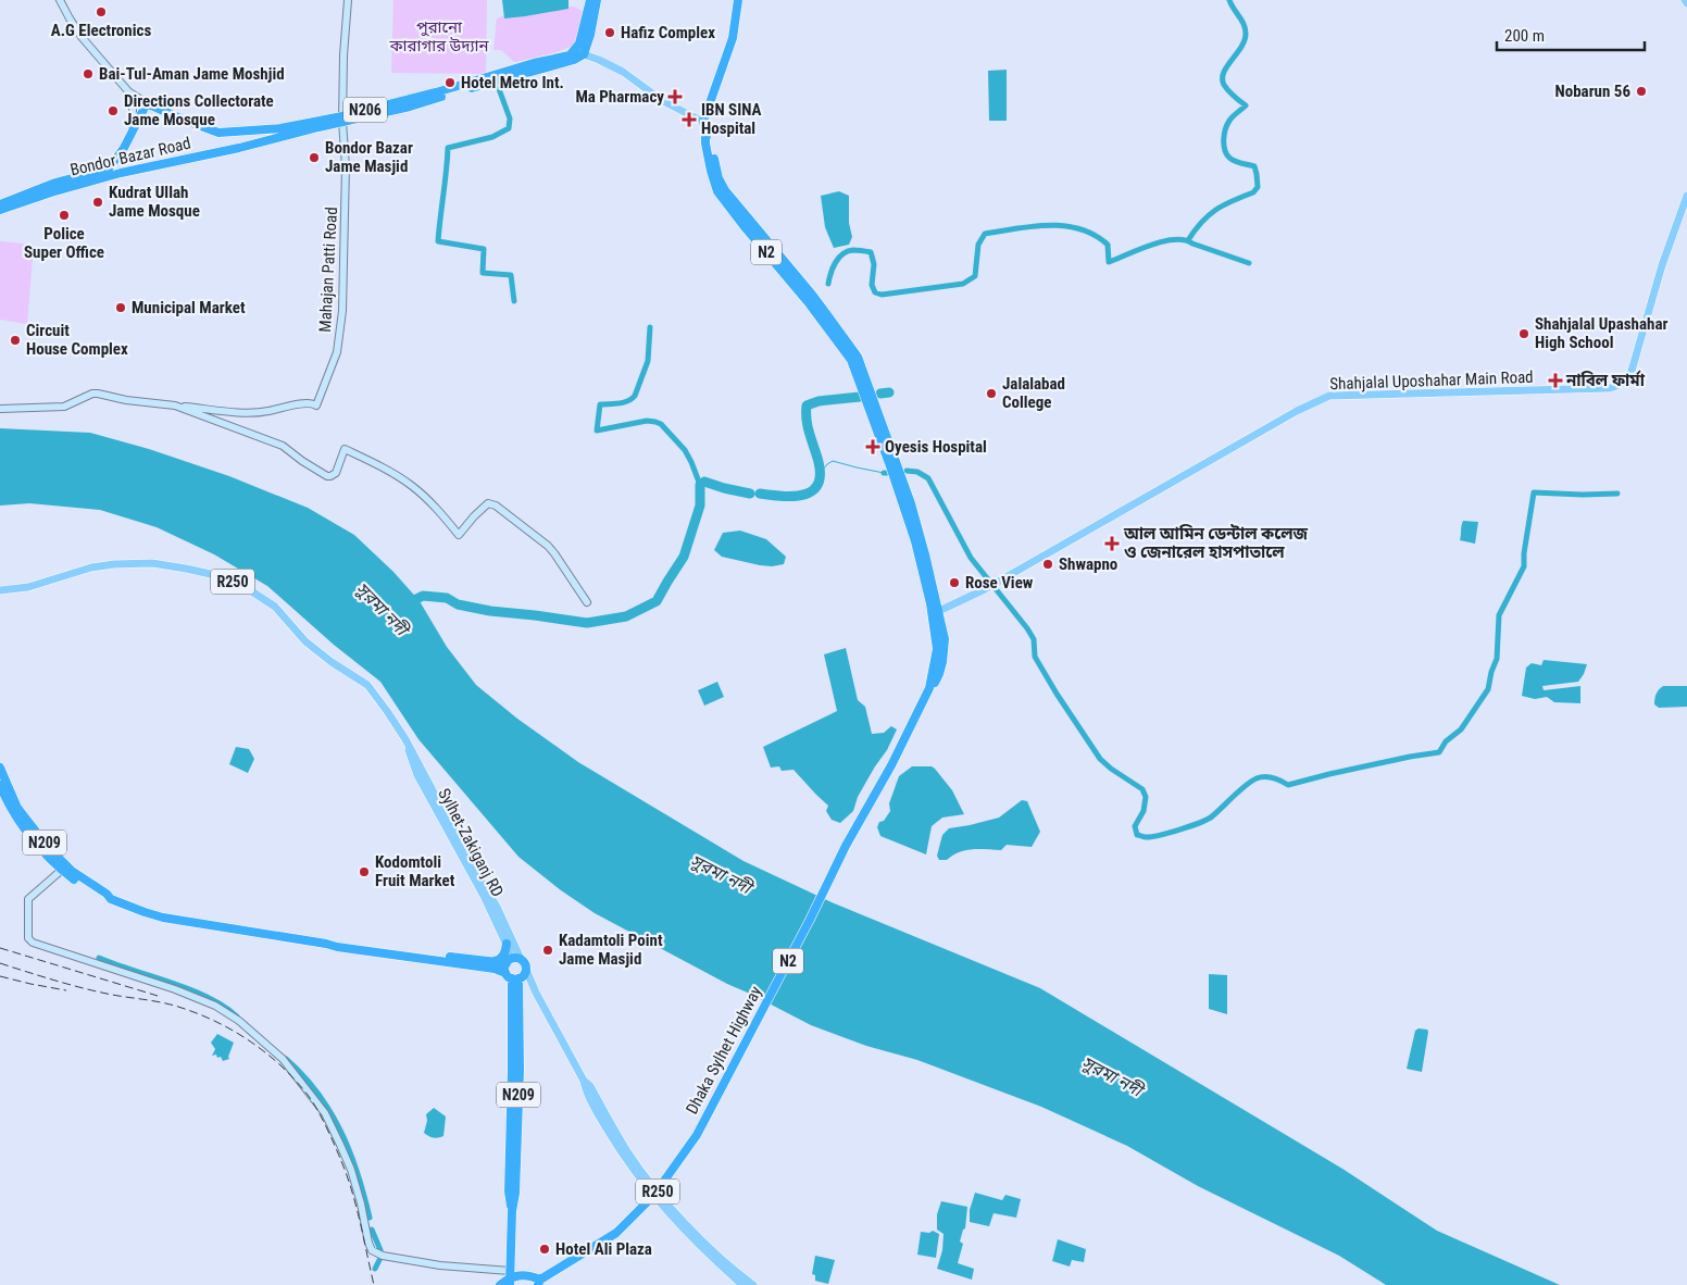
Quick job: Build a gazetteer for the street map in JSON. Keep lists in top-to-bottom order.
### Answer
{
  "streets": {
    "highway": [
      "N206",
      "Bondor Bazar Road",
      "N2",
      "N209",
      "Dhaka Sylhet Highway"
    ],
    "main road": ["Shahjalal Uposhahar Main Road", "R250", "Sylhet-Zakiganj RD"],
    "street": ["Mahajan Patti Road"]
  },
  "crossings": [
    ["N206", "Bondor Bazar Road"],
    ["N206", "Mahajan Patti Road"],
    ["Bondor Bazar Road", "Mahajan Patti Road"],
    ["N2", "Shahjalal Uposhahar Main Road"],
    ["N2", "N209"],
    ["N2", "Dhaka Sylhet Highway"],
    ["Shahjalal Uposhahar Main Road", "Dhaka Sylhet Highway"],
    ["R250", "N209"],
    ["R250", "Sylhet-Zakiganj RD"],
    ["N209", "Sylhet-Zakiganj RD"]
  ],
  "water": ["সুরমা নদী"],
  "parks": ["পুরানো কারাগার উদ্যান"],
  "places": {
    "other": [
      "A.G Electronics",
      "Hafiz Complex",
      "Bai-Tul-Aman Jame Moshjid",
      "Hotel Metro Int.",
      "Nobarun 56",
      "Directions Collectorate Jame Mosque",
      "Bondor Bazar Jame Masjid",
      "Kudrat Ullah Jame Mosque",
      "Police Super Office",
      "Municipal Market",
      "Shahjalal Upashahar High School",
      "Circuit House Complex",
      "Jalalabad College",
      "Shwapno",
      "Rose View",
      "Kodomtoli Fruit Market",
      "Kadamtoli Point Jame Masjid",
      "Hotel Ali Plaza"
    ],
    "health": [
      "Ma Pharmacy",
      "IBN SINA Hospital",
      "নাবিল ফার্মা",
      "Oyesis Hospital",
      "আল আমিন ডেন্টাল কলেজ ও জেনারেল হাসপাতালে"
    ]
  },
  "scale_bar": "200 m"
}
